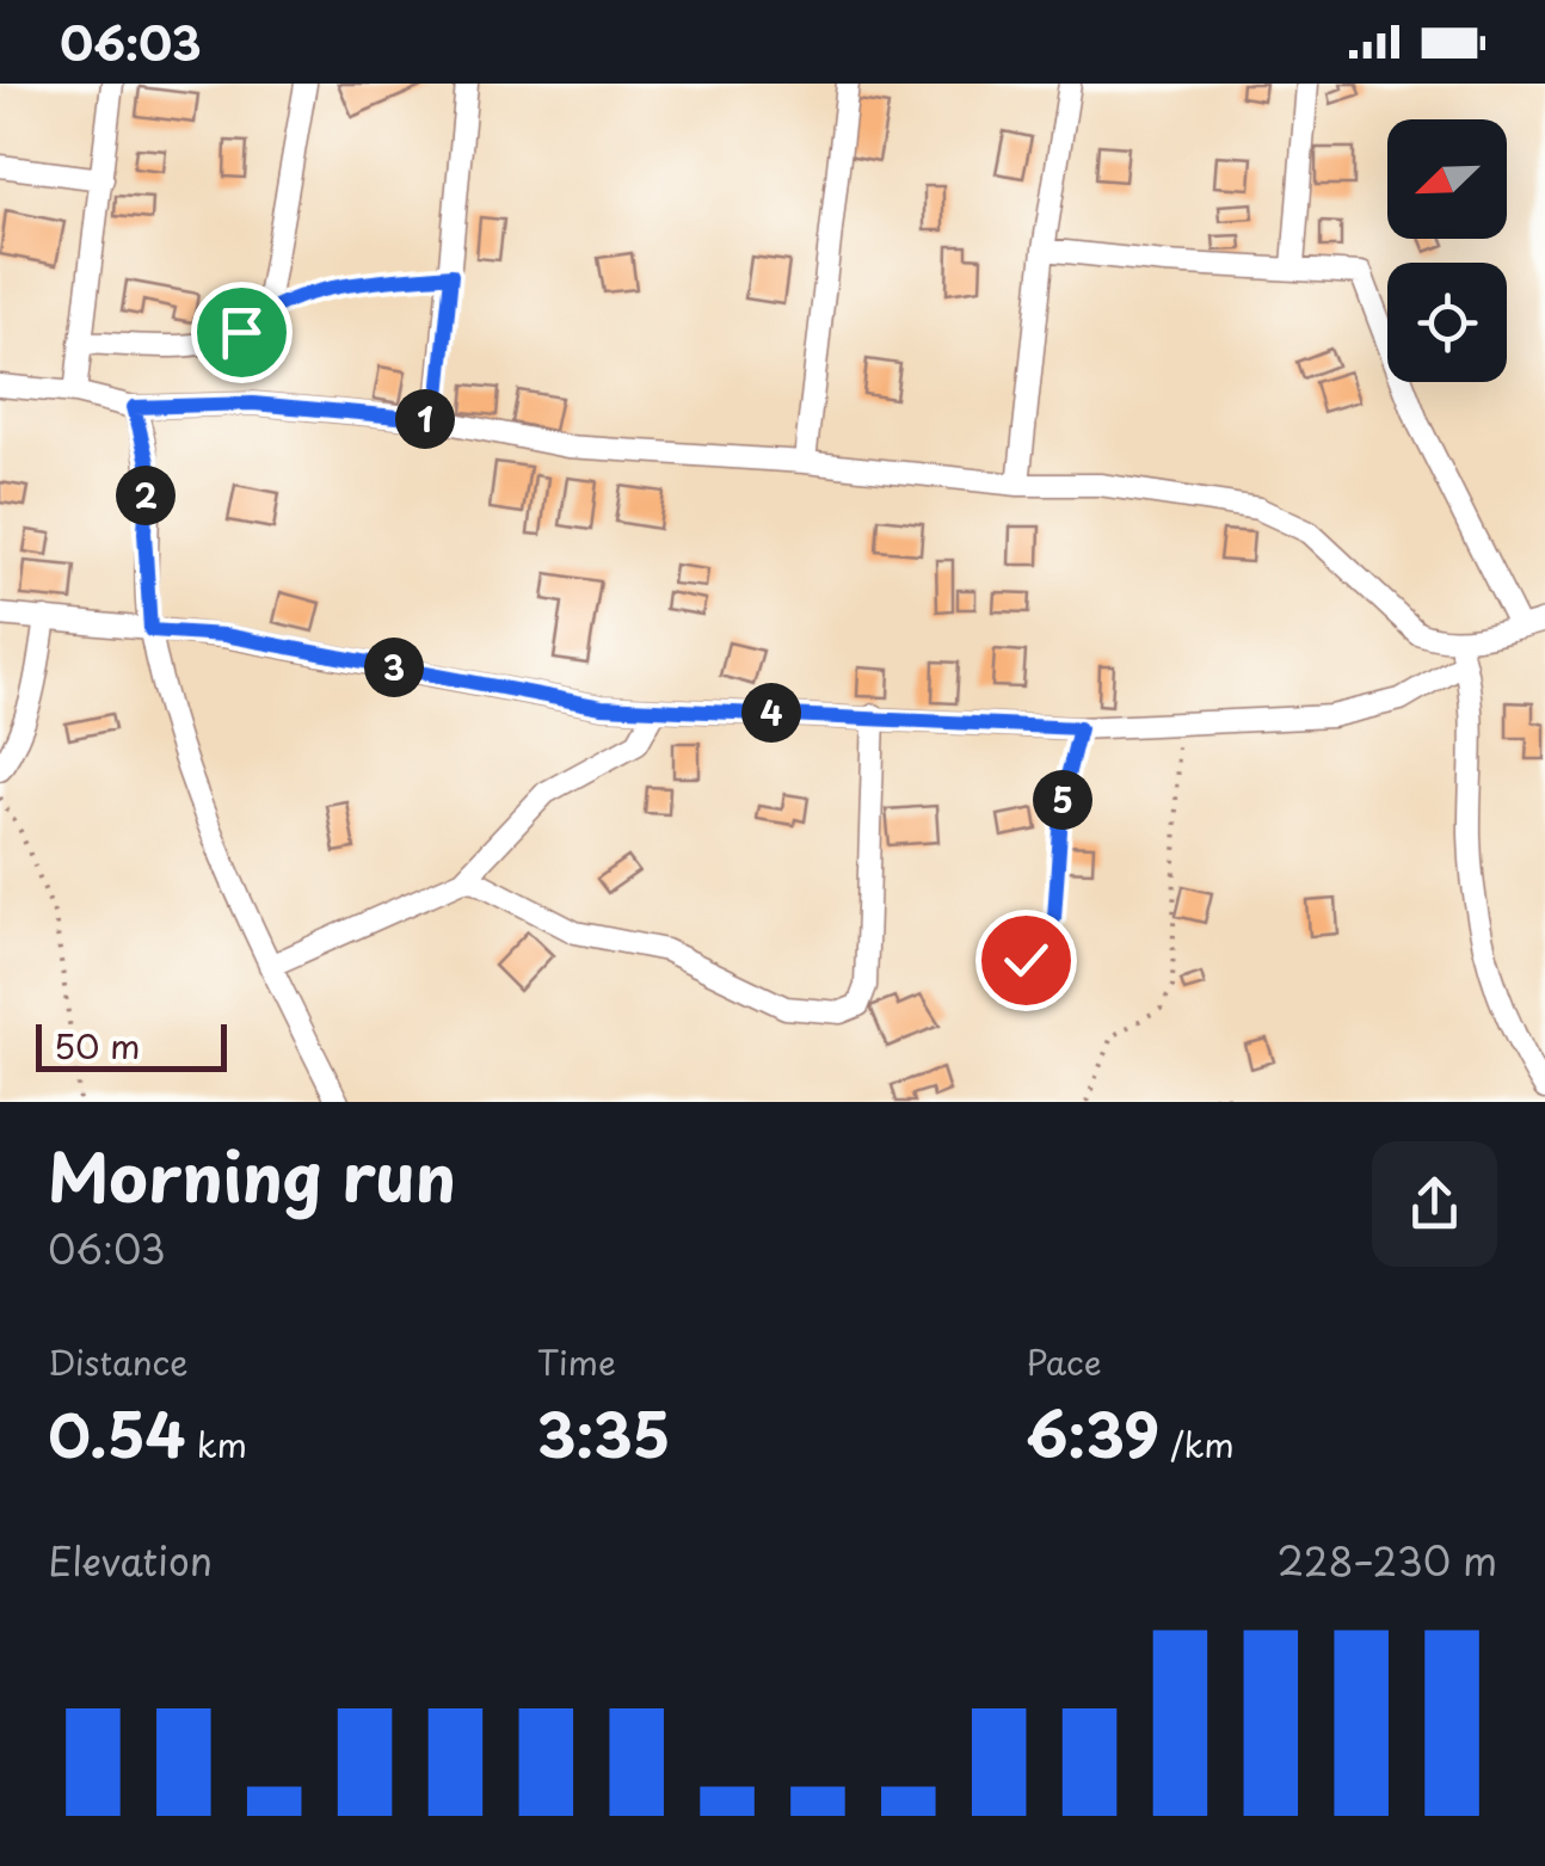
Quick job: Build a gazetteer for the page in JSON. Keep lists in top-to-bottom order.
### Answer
{
  "scale_bar": "50 m",
  "north": "bottom left",
  "page": {
    "status": "06:03",
    "pins": [
      "1",
      "2",
      "3",
      "4",
      "5"
    ],
    "scale": "50 m",
    "heading": ["Morning run", "06:03"],
    "stats": [
      ["Distance", "0.54 km"],
      ["Time", "3:35"],
      ["Pace", "6:39 /km"]
    ],
    "chart": ["Elevation", "228–230 m"]
  }
}
